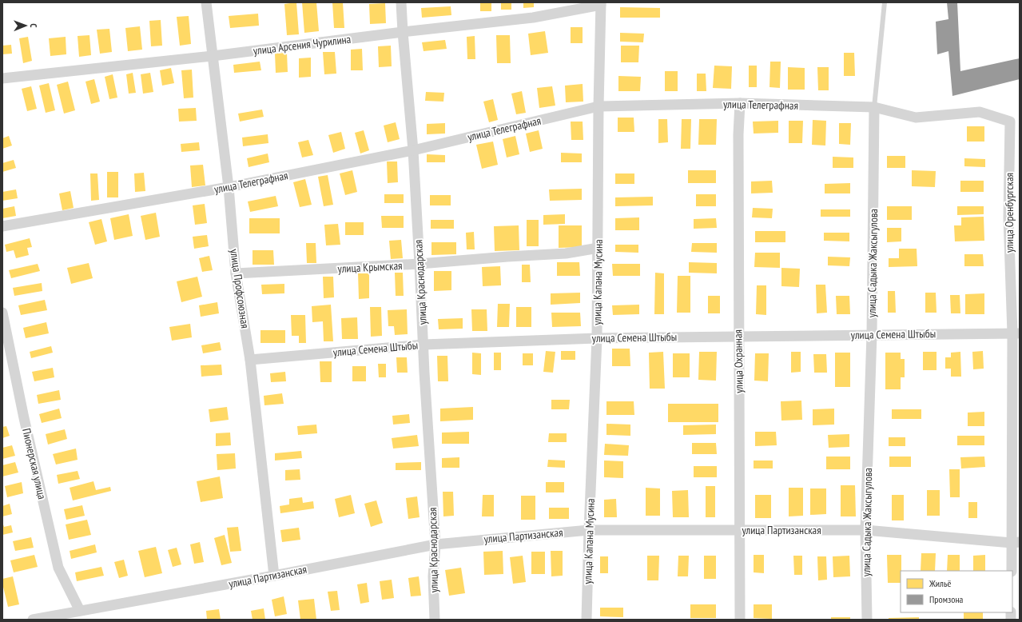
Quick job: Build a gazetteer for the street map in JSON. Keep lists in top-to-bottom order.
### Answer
{
  "streets": {
    "street": [
      "улица Арсения Чурилина",
      "улица Телеграфная",
      "улица Оренбургская",
      "улица Садыка Жаксыгулова",
      "улица Крымская",
      "улица Краснодарская",
      "улица Капана Мусина",
      "улица Профсоюзная",
      "улица Семена Штыбы",
      "улица Охранная",
      "Пионерская улица",
      "улица Партизанская"
    ]
  },
  "crossings": [
    ["улица Арсения Чурилина", "улица Краснодарская"],
    ["улица Арсения Чурилина", "улица Капана Мусина"],
    ["улица Арсения Чурилина", "улица Профсоюзная"],
    ["улица Телеграфная", "улица Оренбургская"],
    ["улица Телеграфная", "улица Садыка Жаксыгулова"],
    ["улица Телеграфная", "улица Краснодарская"],
    ["улица Телеграфная", "улица Капана Мусина"],
    ["улица Телеграфная", "улица Профсоюзная"],
    ["улица Телеграфная", "улица Охранная"],
    ["улица Оренбургская", "улица Семена Штыбы"],
    ["улица Оренбургская", "улица Партизанская"],
    ["улица Садыка Жаксыгулова", "улица Семена Штыбы"],
    ["улица Садыка Жаксыгулова", "улица Партизанская"],
    ["улица Крымская", "улица Краснодарская"],
    ["улица Крымская", "улица Капана Мусина"],
    ["улица Крымская", "улица Профсоюзная"],
    ["улица Краснодарская", "улица Семена Штыбы"],
    ["улица Краснодарская", "улица Партизанская"],
    ["улица Капана Мусина", "улица Семена Штыбы"],
    ["улица Капана Мусина", "улица Партизанская"],
    ["улица Профсоюзная", "улица Семена Штыбы"],
    ["улица Профсоюзная", "улица Партизанская"],
    ["улица Семена Штыбы", "улица Охранная"],
    ["улица Охранная", "улица Партизанская"],
    ["Пионерская улица", "улица Партизанская"]
  ],
  "legend": ["Жильё", "Промзона"],
  "north": "right"
}
